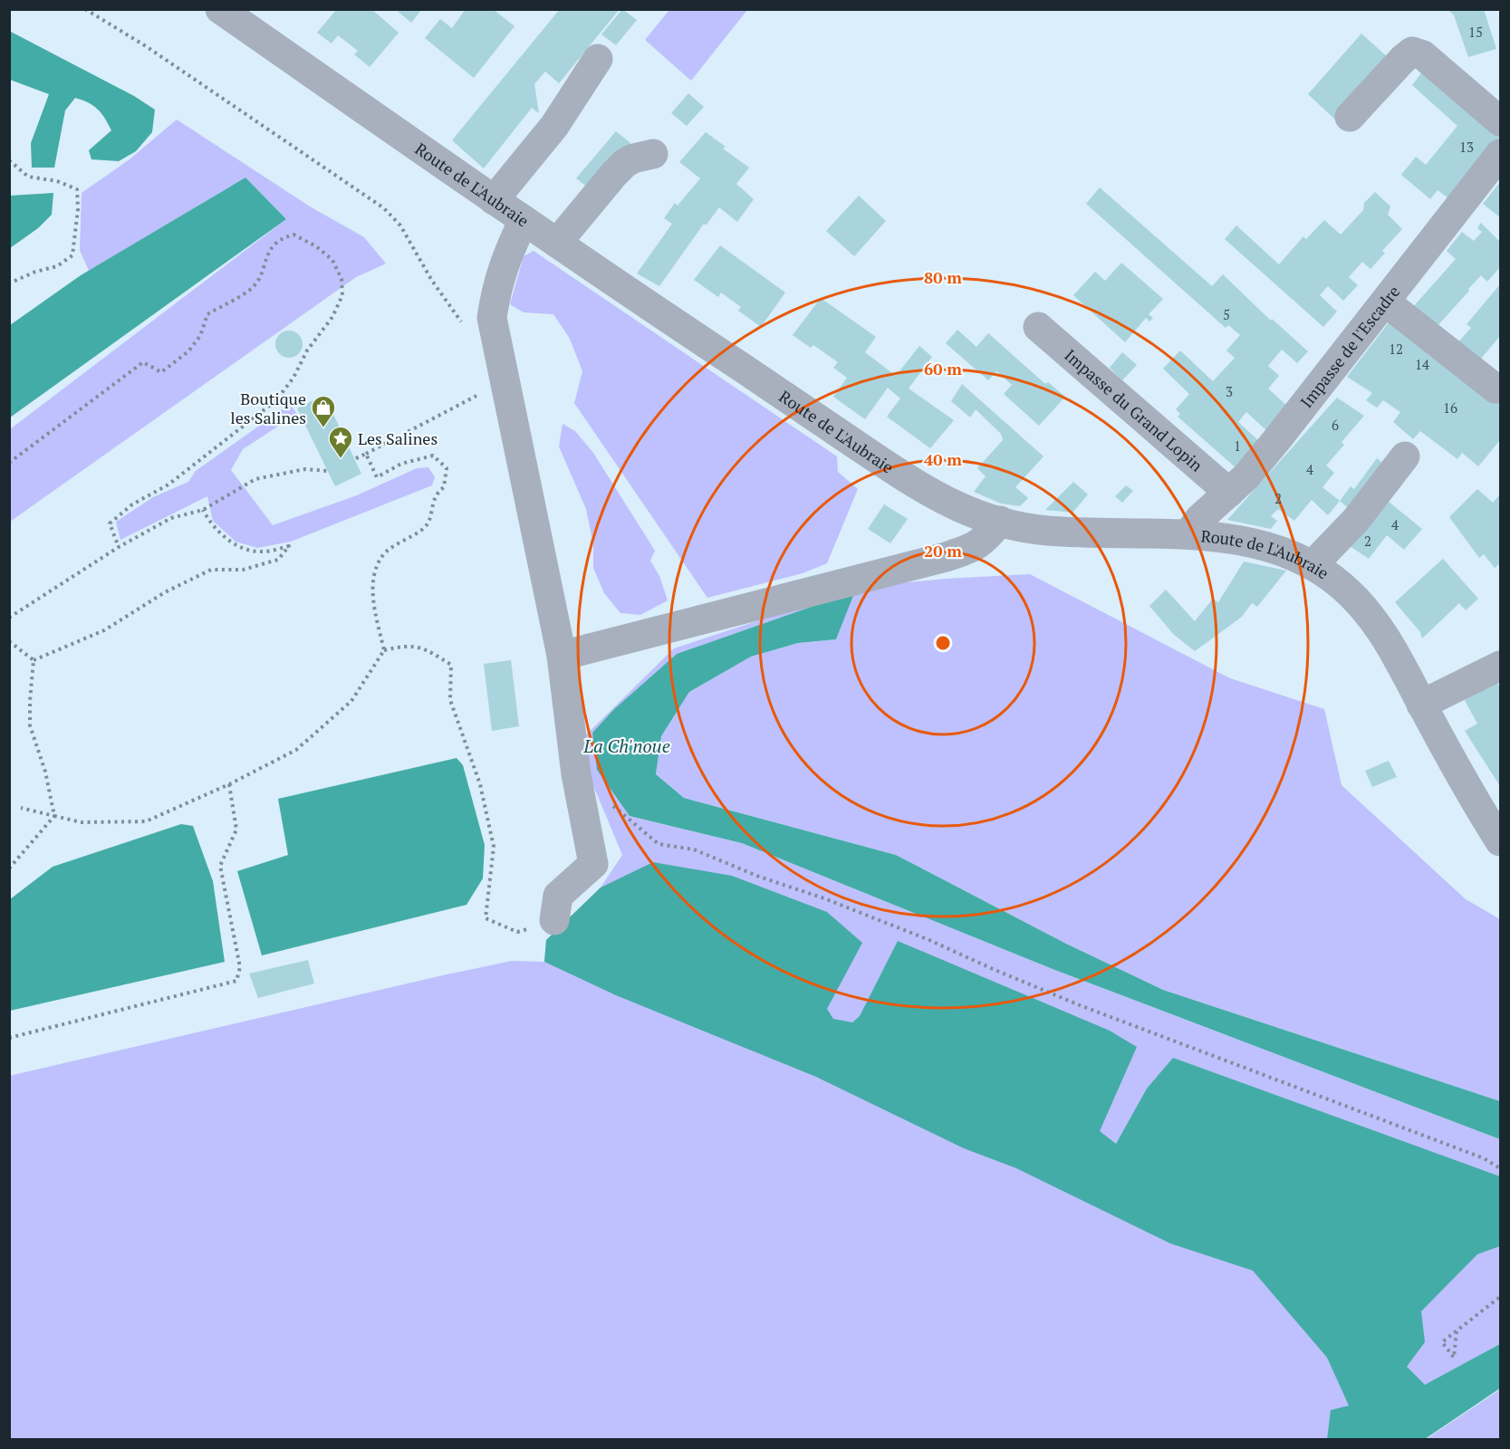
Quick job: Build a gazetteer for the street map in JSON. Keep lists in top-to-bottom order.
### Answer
{
  "streets": {
    "street": ["Route de L'Aubraie", "Impasse de l'Escadre", "Impasse du Grand Lopin"]
  },
  "crossings": [
    ["Route de L'Aubraie", "Impasse de l'Escadre"],
    ["Impasse de l'Escadre", "Impasse du Grand Lopin"]
  ],
  "water": ["La Ch'noue"],
  "places": {
    "shop": ["Boutique les Salines"],
    "place": ["Les Salines"]
  },
  "house_numbers": [
    "15",
    "13",
    "5",
    "12",
    "14",
    "3",
    "16",
    "6",
    "1",
    "4",
    "2",
    "4",
    "2"
  ],
  "rings": [
    "80 m",
    "60 m",
    "40 m",
    "20 m"
  ]
}
